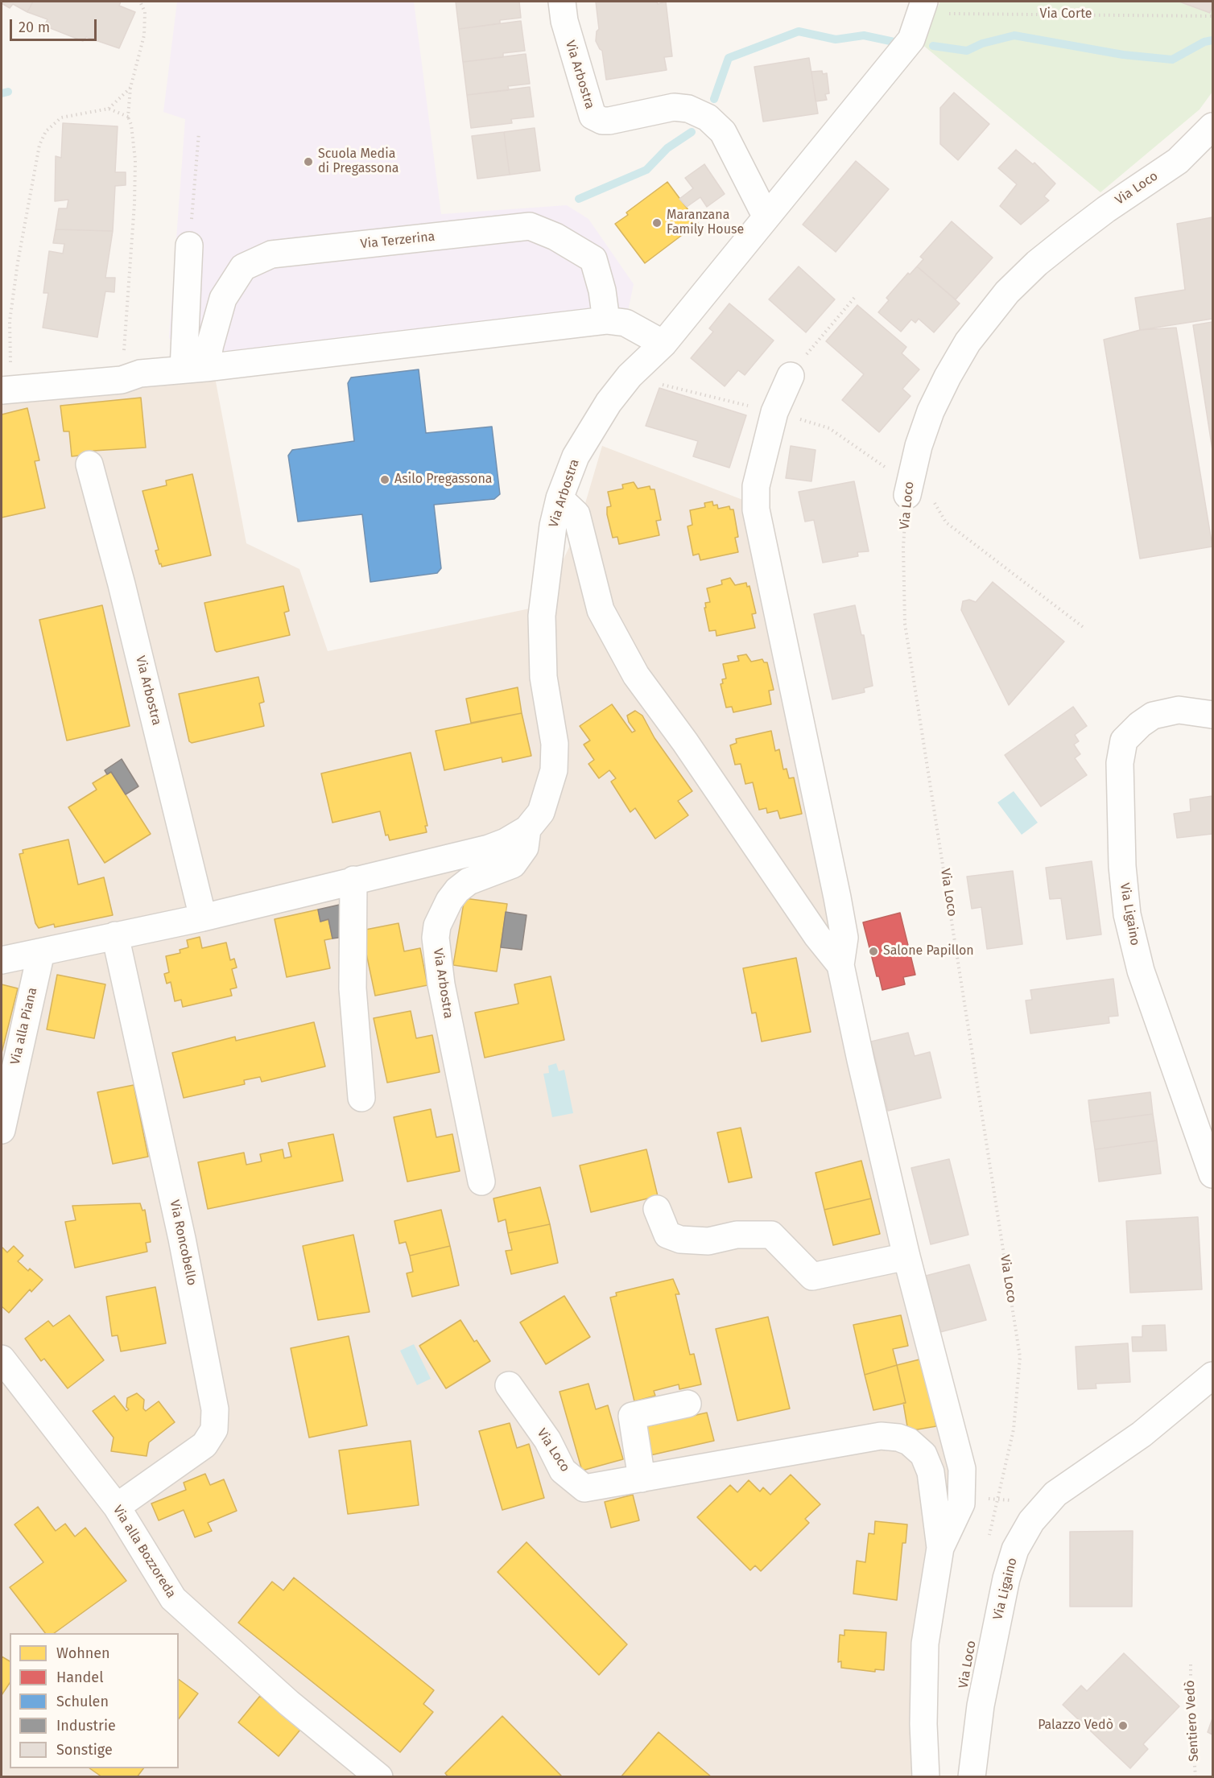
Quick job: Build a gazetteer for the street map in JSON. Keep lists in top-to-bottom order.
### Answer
{
  "streets": {
    "street": [
      "Via Arbostra",
      "Via Loco",
      "Via Terzerina",
      "Via Ligaino",
      "Via alla Piana",
      "Via Roncobello",
      "Via alla Bozzoreda"
    ],
    "path": ["Via Corte", "Sentiero Vedò"]
  },
  "crossings": [
    ["Via Corte", "Via Arbostra"],
    ["Via Arbostra", "Via Loco"],
    ["Via Arbostra", "Via alla Piana"],
    ["Via Arbostra", "Via Roncobello"],
    ["Via Roncobello", "Via alla Bozzoreda"]
  ],
  "places": [
    "Scuola Media di Pregassona",
    "Maranzana Family House",
    "Asilo Pregassona",
    "Salone Papillon",
    "Palazzo Vedò"
  ],
  "legend": [
    "Wohnen",
    "Handel",
    "Schulen",
    "Industrie",
    "Sonstige"
  ],
  "scale_bar": "20 m"
}
